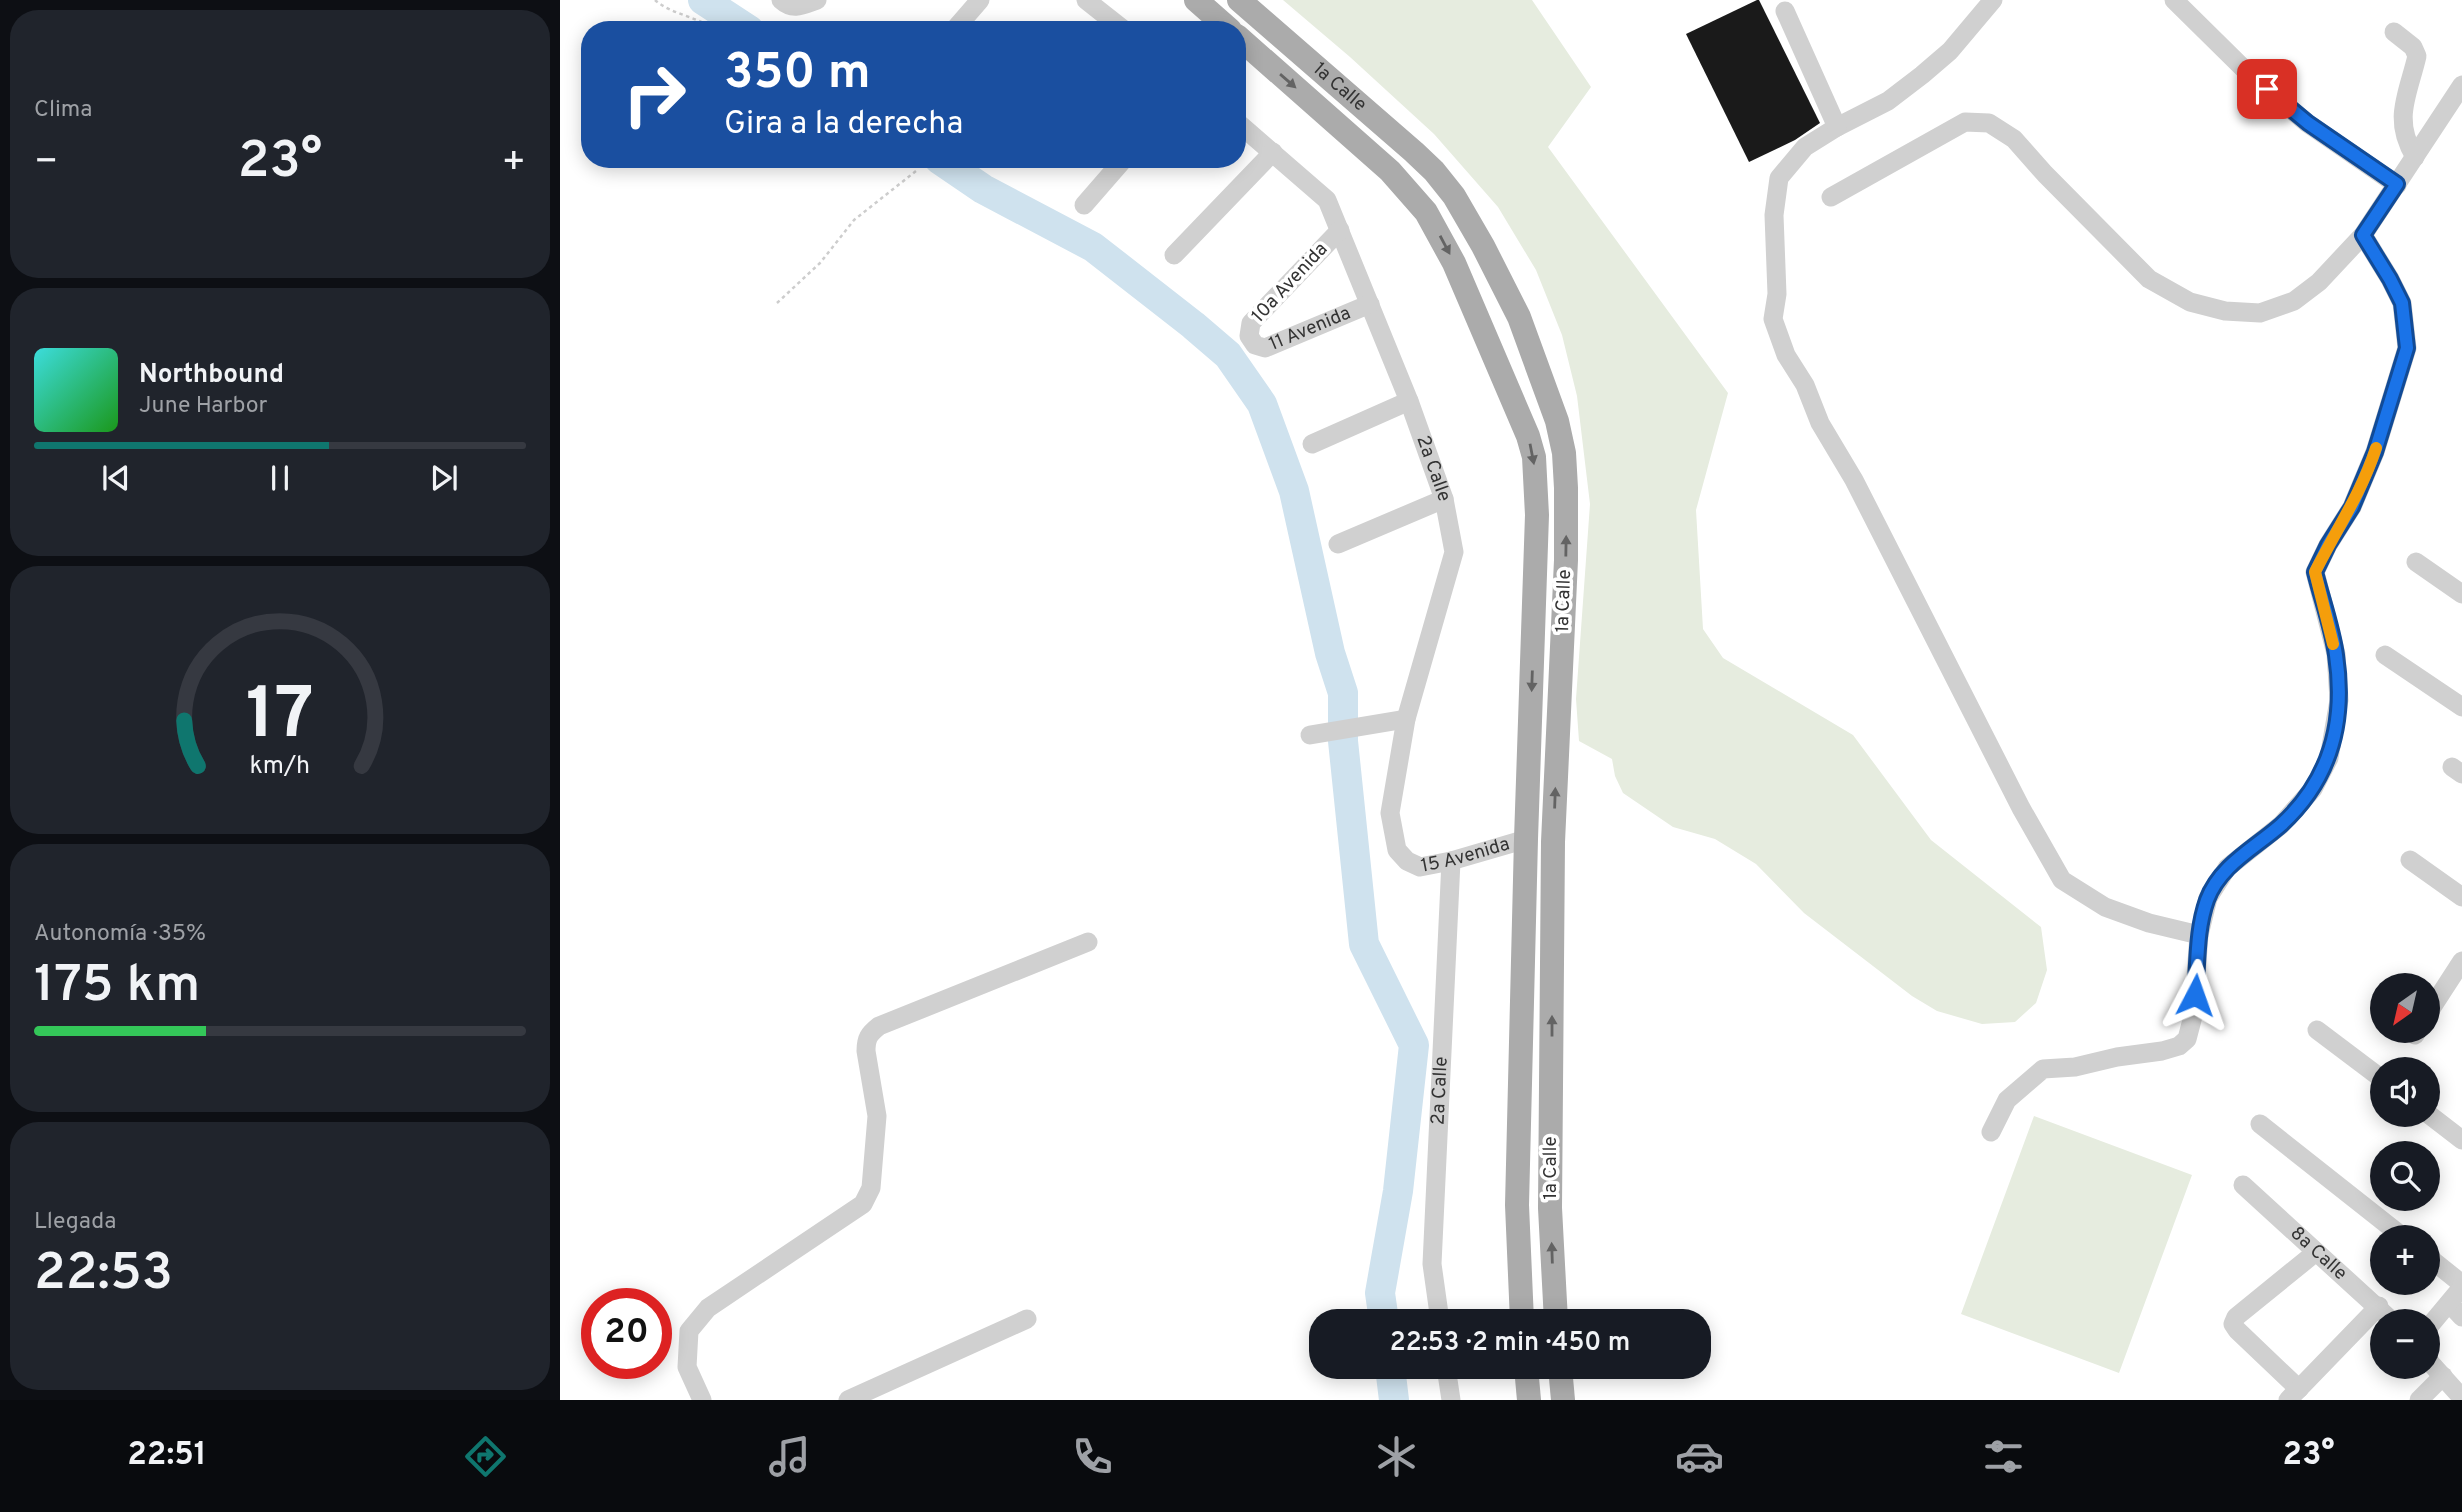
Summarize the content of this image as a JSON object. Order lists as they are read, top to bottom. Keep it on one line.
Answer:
{"streets":{"main road":["1a Calle"],"street":["10a Avenida","11 Avenida","2a Calle","15 Avenida","8a Calle"]},"crossings":[["1a Calle","15 Avenida"],["10a Avenida","11 Avenida"],["10a Avenida","2a Calle"],["11 Avenida","2a Calle"],["2a Calle","15 Avenida"]],"north":"bottom left","page":{"tile":["Clima",["Autonomía · 35%","175 km"],["Llegada","22:53"]],"turn":["350 m","Gira a la derecha"],"heat":["−","23°","+"],"song":["Northbound","June Harbor"],"map_buttons":["+","−"],"limit":"20","trip":"22:53 · 2 min · 450 m","tabs":["22:51","23°"],"gauge":["17","km/h"]}}
